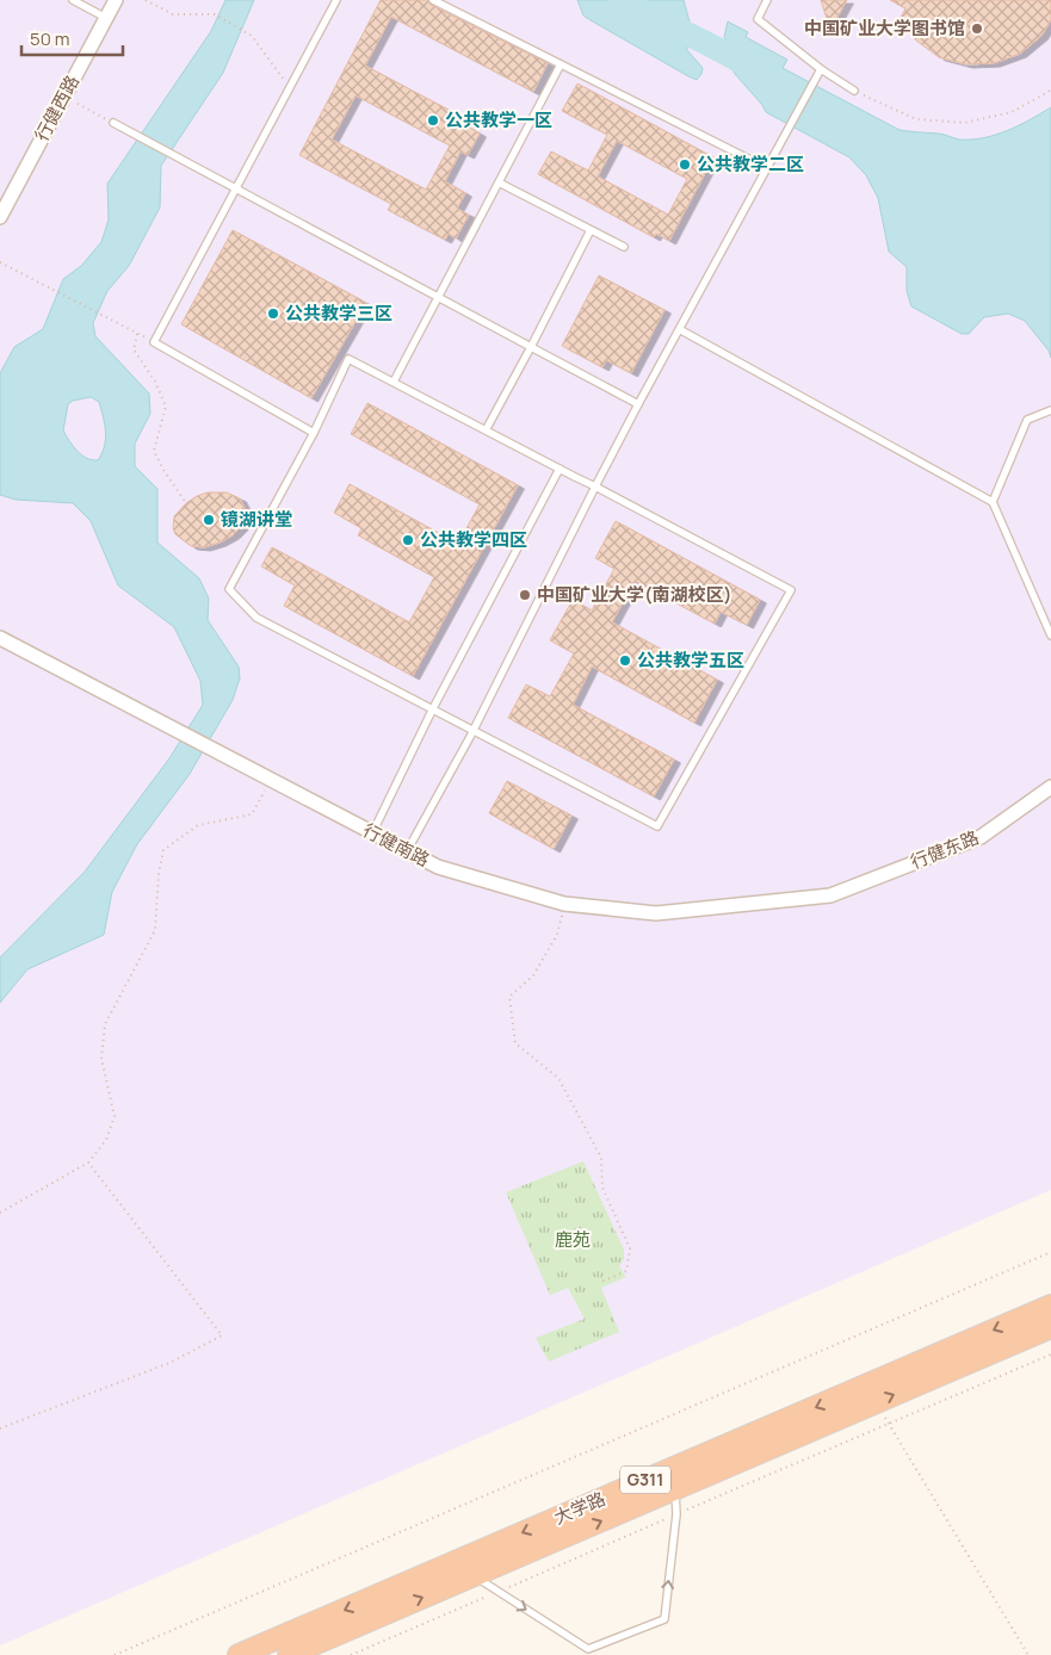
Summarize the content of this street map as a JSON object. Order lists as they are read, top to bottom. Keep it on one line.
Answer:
{"streets":{"highway":["G311","大学路"],"street":["行健西路","行健南路","行健东路"]},"crossings":[["行健南路","行健东路"]],"parks":["鹿苑"],"places":["中国矿业大学图书馆","公共教学一区","公共教学二区","公共教学三区","镜湖讲堂","公共教学四区","中国矿业大学(南湖校区)","公共教学五区"],"scale_bar":"50 m"}
